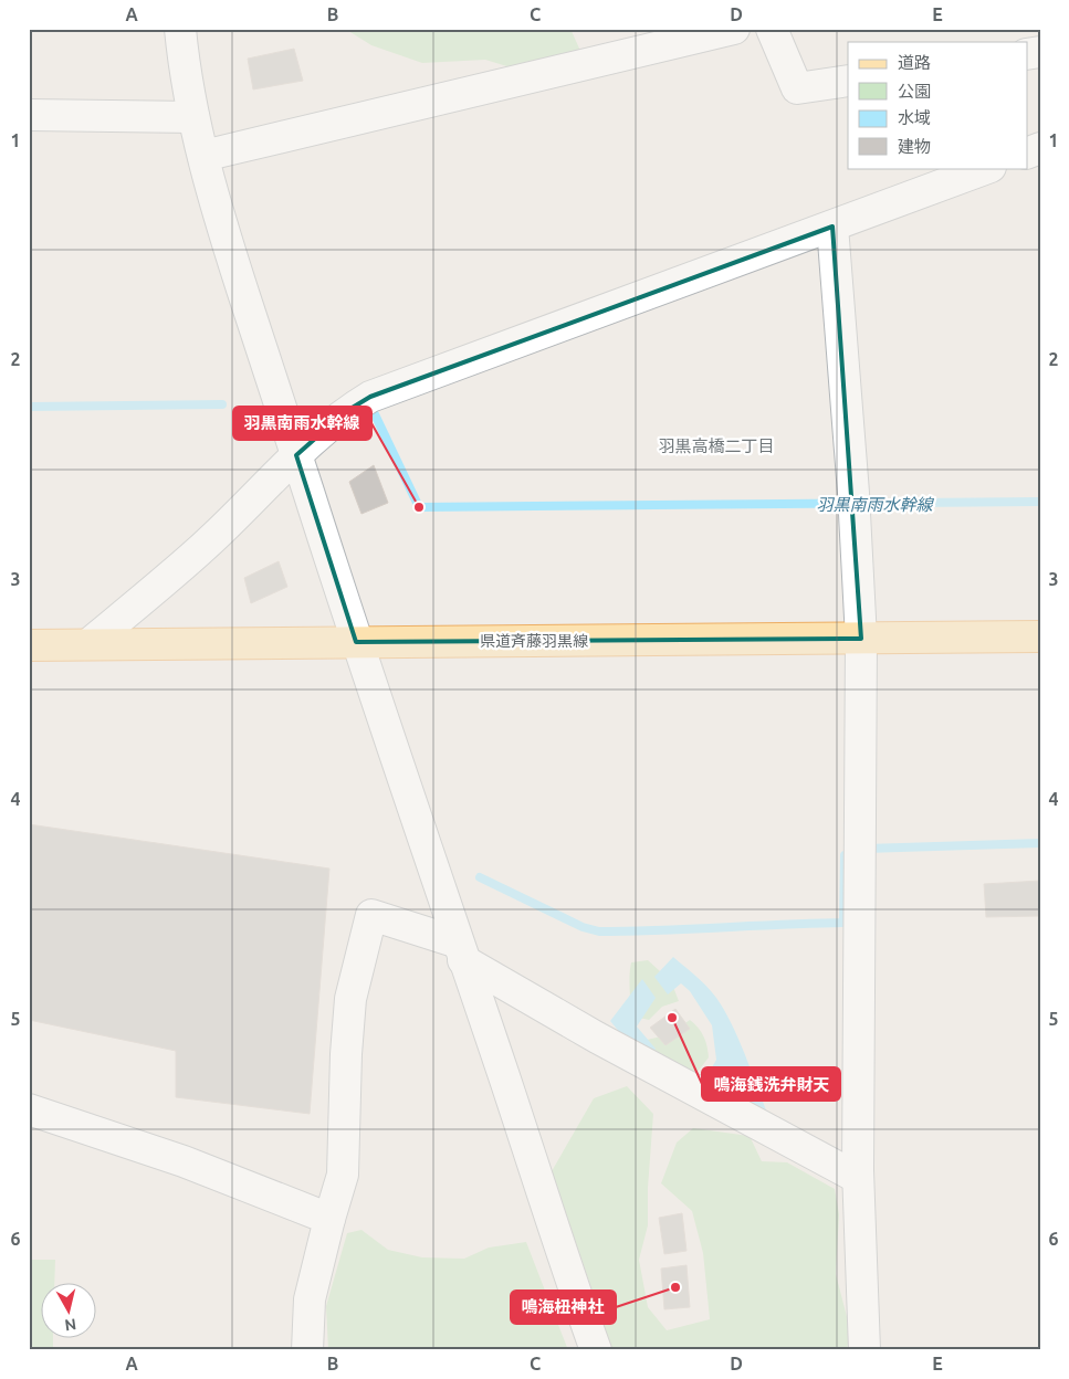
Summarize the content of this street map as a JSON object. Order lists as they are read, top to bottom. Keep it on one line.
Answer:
{"streets":{"main road":["県道斉藤羽黒線"]},"districts":["羽黒高橋二丁目"],"water":["羽黒南雨水幹線"],"places":["羽黒南雨水幹線","鳴海銭洗弁財天","鳴海杻神社"],"legend":["道路","公園","水域","建物"],"north":"bottom","grid":{"columns":["A","B","C","D","E"],"rows":["1","2","3","4","5","6"]}}
